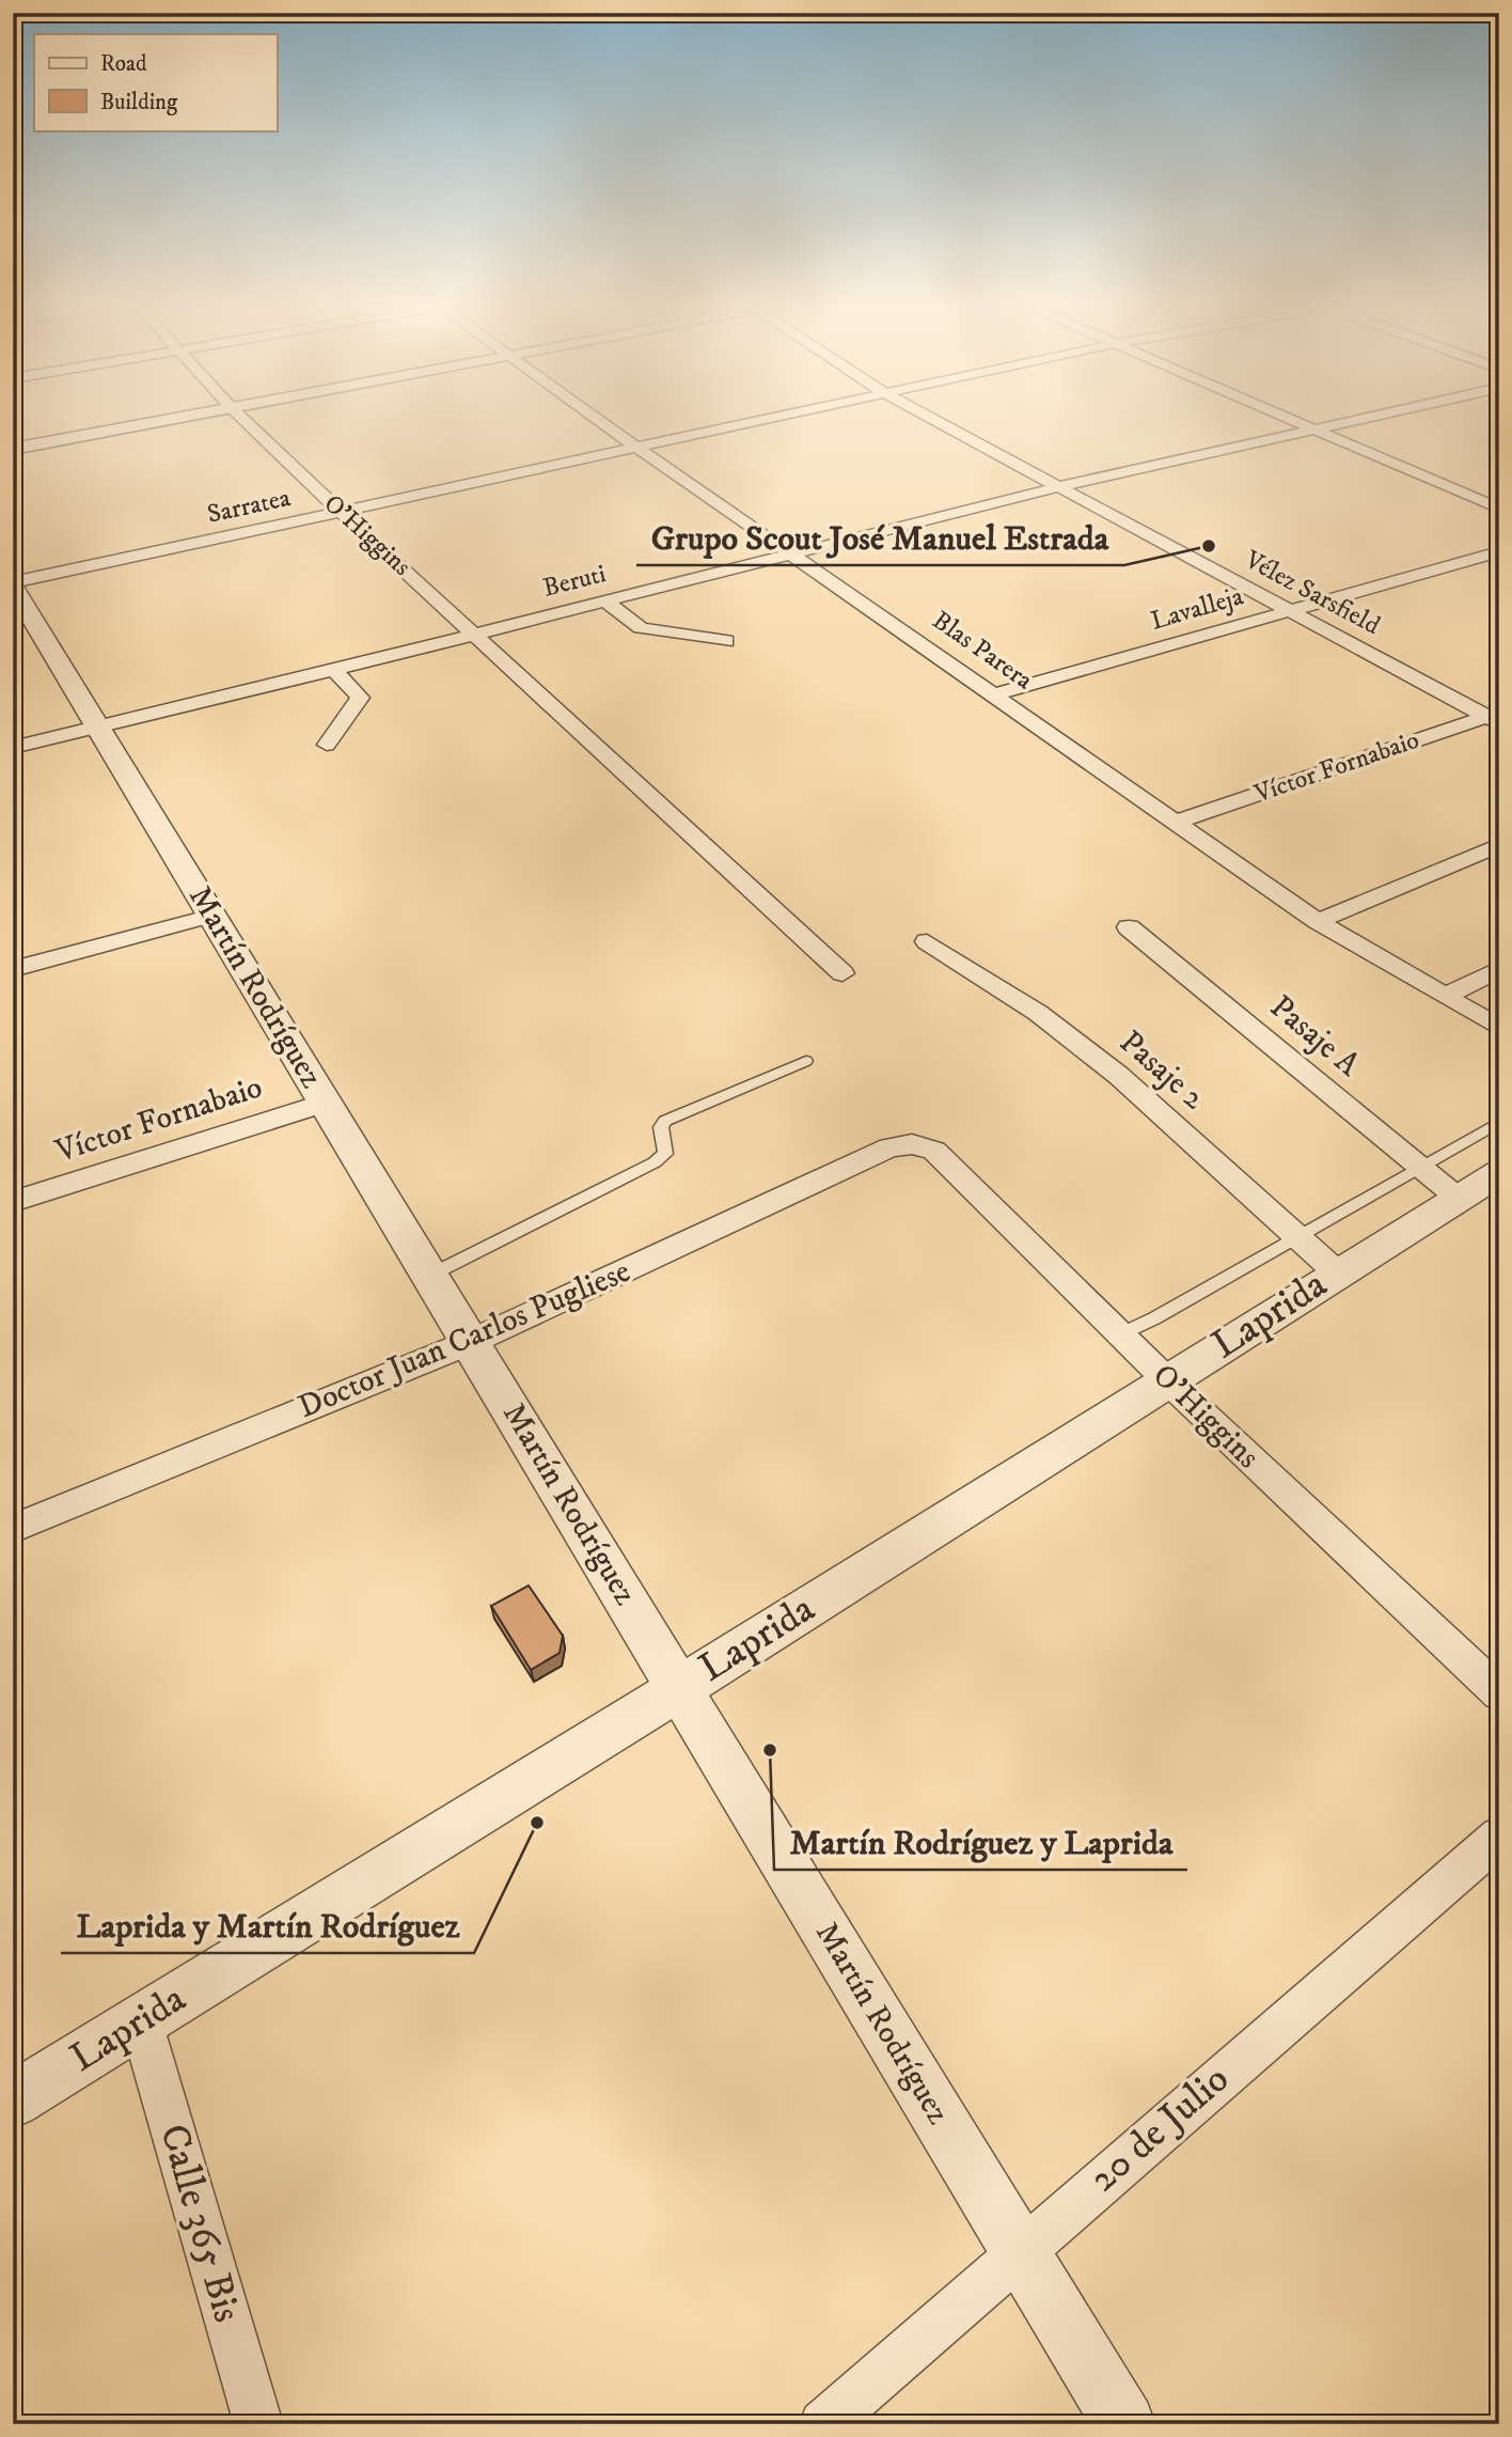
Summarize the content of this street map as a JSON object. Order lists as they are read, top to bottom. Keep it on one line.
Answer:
{"streets":{"street":["Sarratea","O'Higgins","Beruti","Vélez Sarsfield","Lavalleja","Blas Parera","Víctor Fornabaio","Martín Rodríguez","Pasaje A","Pasaje 2","Laprida","Doctor Juan Carlos Pugliese","20 de Julio","Calle 365 Bis"]},"crossings":[["Sarratea","O'Higgins"],["Sarratea","Blas Parera"],["Sarratea","Martín Rodríguez"],["O'Higgins","Beruti"],["O'Higgins","Laprida"],["O'Higgins","Doctor Juan Carlos Pugliese"],["Beruti","Vélez Sarsfield"],["Beruti","Blas Parera"],["Beruti","Martín Rodríguez"],["Vélez Sarsfield","Lavalleja"],["Vélez Sarsfield","Víctor Fornabaio"],["Lavalleja","Blas Parera"],["Blas Parera","Víctor Fornabaio"],["Víctor Fornabaio","Martín Rodríguez"],["Martín Rodríguez","Laprida"],["Martín Rodríguez","Doctor Juan Carlos Pugliese"],["Martín Rodríguez","20 de Julio"],["Pasaje A","Laprida"],["Pasaje 2","Laprida"],["Laprida","Calle 365 Bis"]],"places":["Grupo Scout José Manuel Estrada","Martín Rodríguez y Laprida","Laprida y Martín Rodríguez"],"legend":["Road","Building"]}
